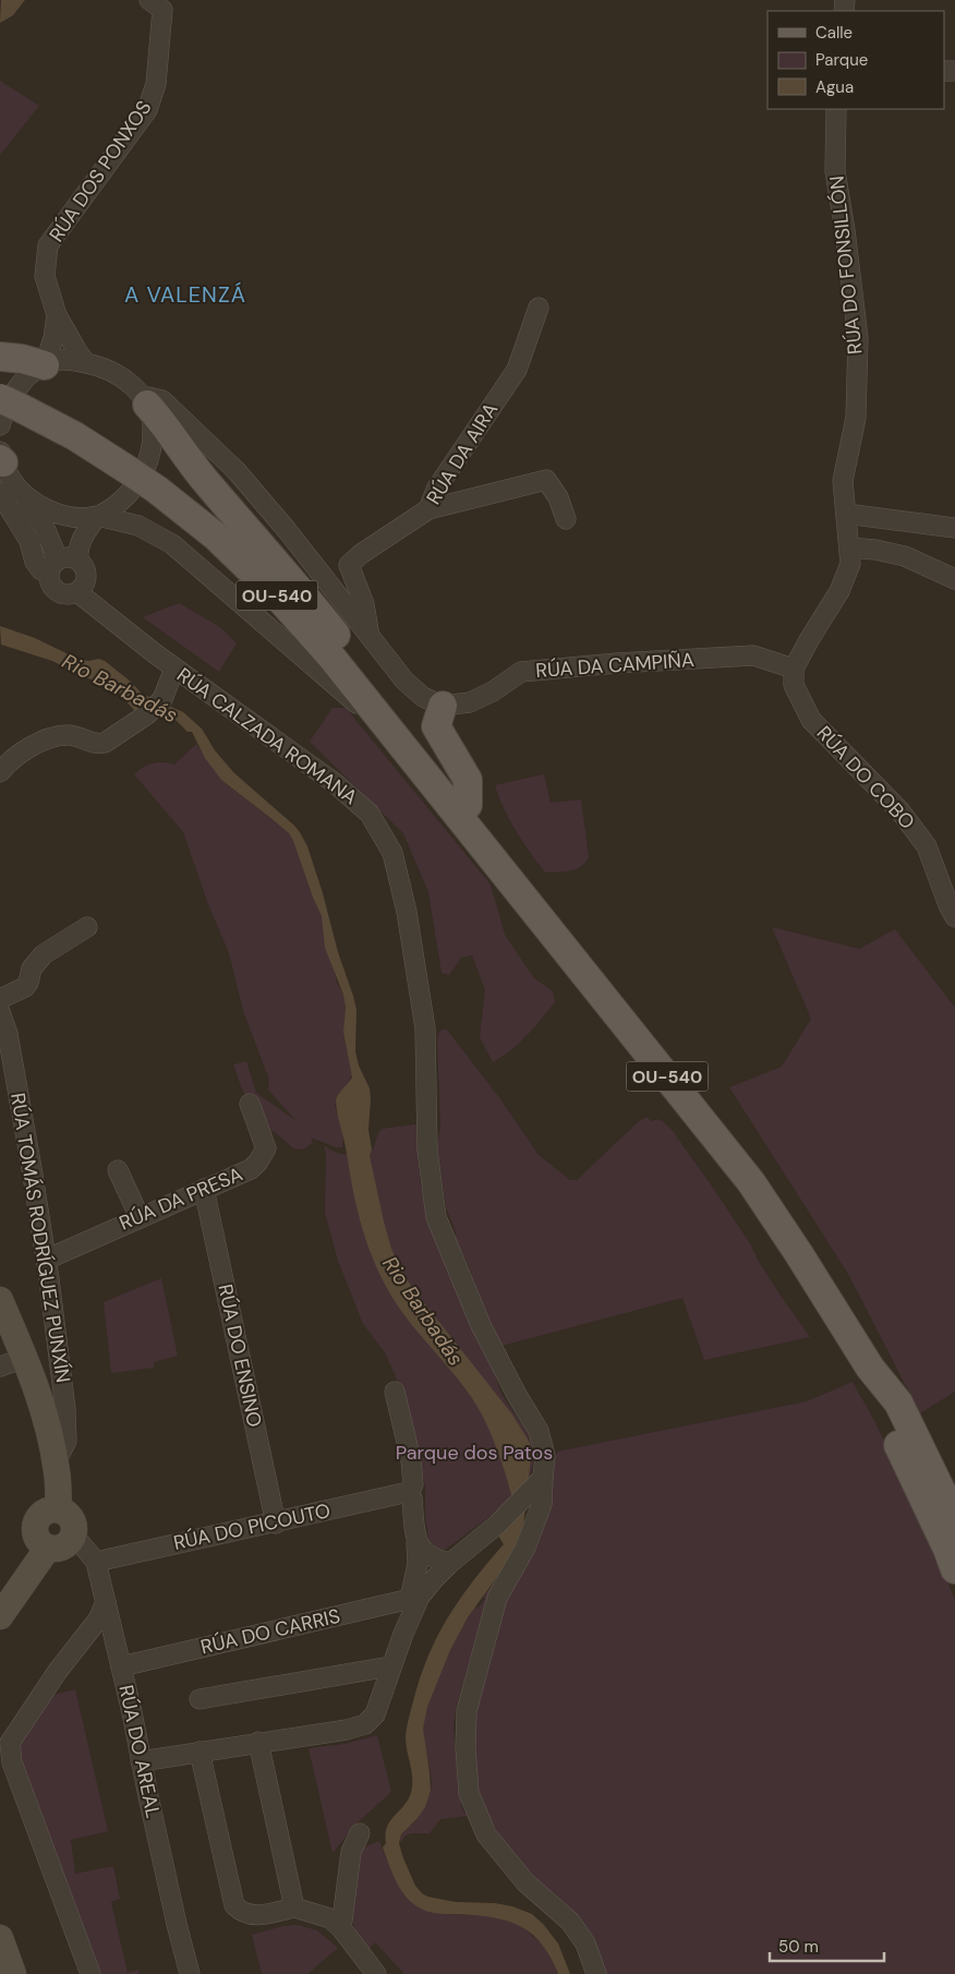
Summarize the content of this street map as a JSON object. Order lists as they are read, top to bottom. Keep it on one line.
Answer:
{"streets":{"main road":["OU-540"],"street":["RÚA DOS PONXOS","RÚA DO FONSILLÓN","RÚA DA AIRA","RÚA DA CAMPIÑA","RÚA CALZADA ROMANA","RÚA DO COBO","RÚA DA PRESA","RÚA TOMÁS RODRÍGUEZ PUNXÍN","RÚA DO ENSINO","RÚA DO PICOUTO","RÚA DO CARRIS","RÚA DO AREAL"]},"crossings":[["RÚA DO FONSILLÓN","RÚA DA CAMPIÑA"],["RÚA DO FONSILLÓN","RÚA DO COBO"],["RÚA DA CAMPIÑA","RÚA DO COBO"],["RÚA DA PRESA","RÚA TOMÁS RODRÍGUEZ PUNXÍN"],["RÚA DA PRESA","RÚA DO ENSINO"],["RÚA DO ENSINO","RÚA DO PICOUTO"],["RÚA DO PICOUTO","RÚA DO AREAL"],["RÚA DO CARRIS","RÚA DO AREAL"]],"districts":["A VALENZÁ"],"water":["Rio Barbadás"],"parks":["Parque dos Patos"],"legend":["Calle","Parque","Agua"],"scale_bar":"50 m"}
